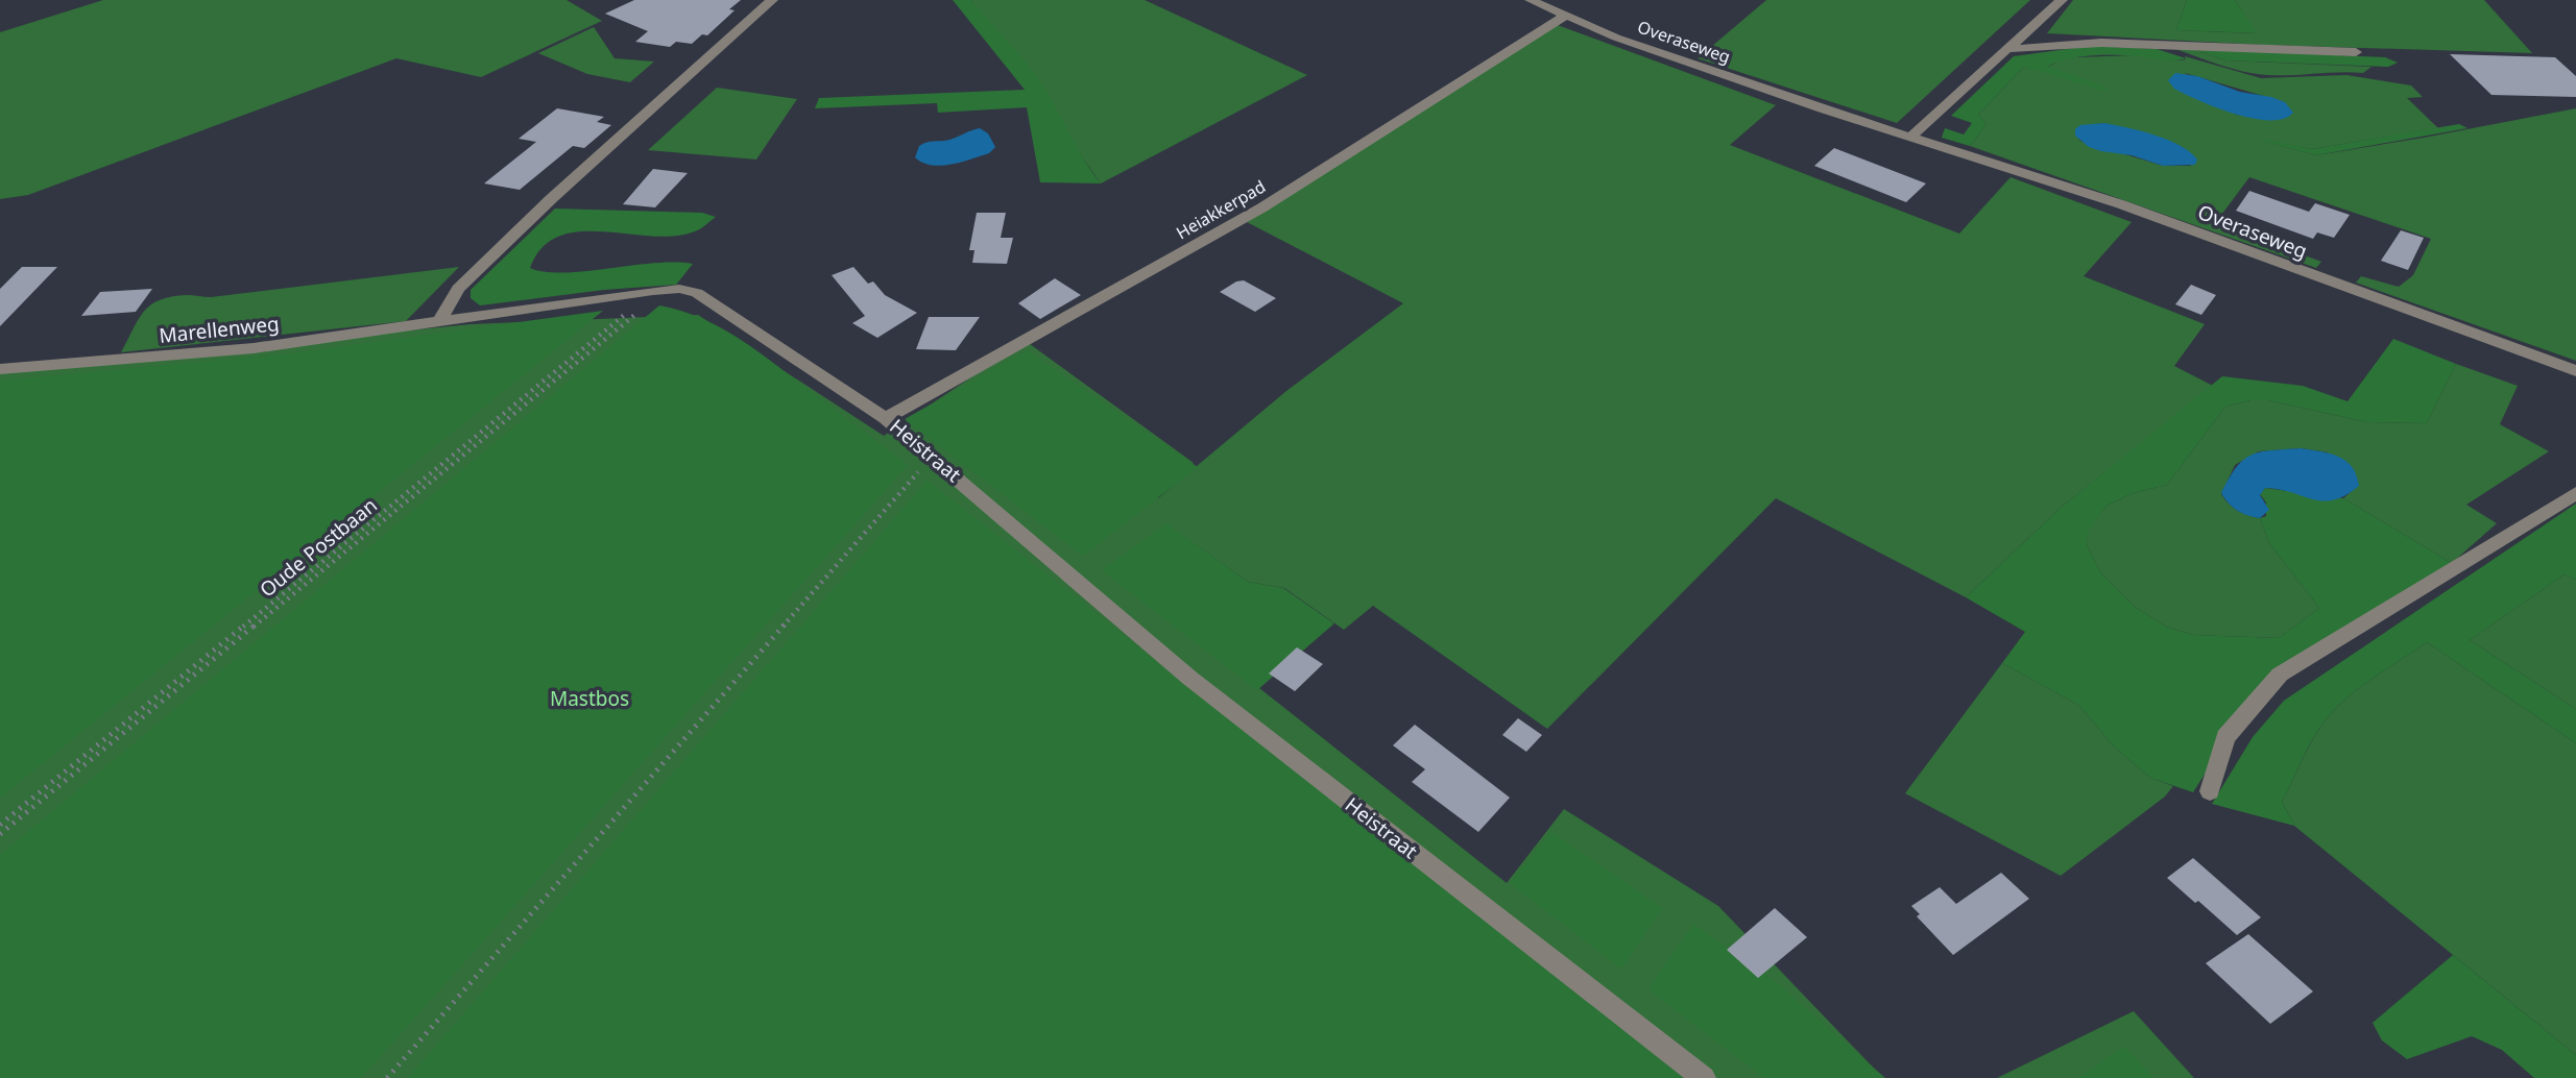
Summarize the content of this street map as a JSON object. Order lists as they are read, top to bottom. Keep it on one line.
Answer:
{"streets":{"street":["Overaseweg","Heiakkerpad","Marellenweg","Heistraat"],"path":["Oude Postbaan"]},"crossings":[["Overaseweg","Heiakkerpad"],["Heiakkerpad","Heistraat"],["Marellenweg","Heistraat"],["Heistraat","Oude Postbaan"]],"parks":["Mastbos"]}
